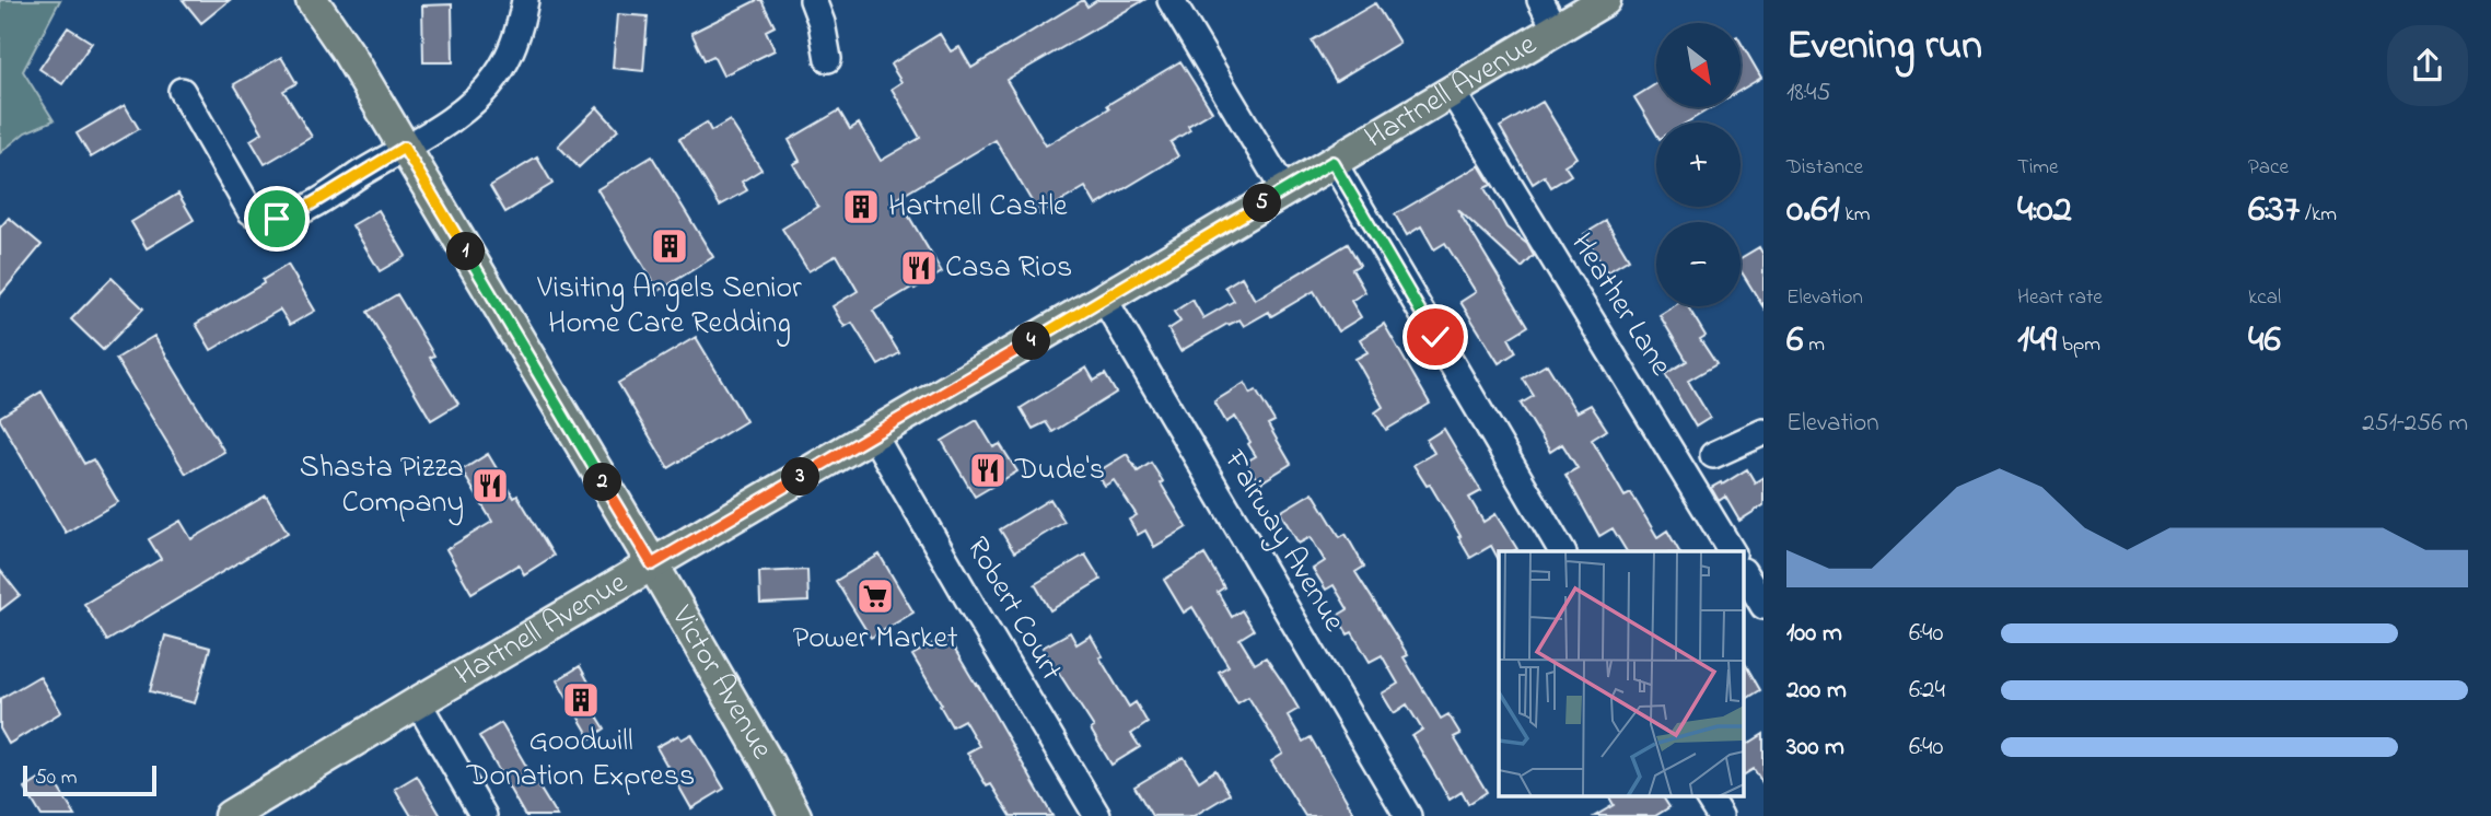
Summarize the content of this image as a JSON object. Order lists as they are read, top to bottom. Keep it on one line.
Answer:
{"streets":{"main road":["Hartnell Avenue","Victor Avenue"],"street":["Heather Lane","Fairway Avenue","Robert Court"]},"crossings":[["Hartnell Avenue","Heather Lane"],["Hartnell Avenue","Fairway Avenue"],["Hartnell Avenue","Robert Court"],["Hartnell Avenue","Victor Avenue"]],"places":{"building":["Hartnell Castle","Visiting Angels Senior Home Care Redding","Goodwill Donation Express"],"restaurant":["Casa Rios","Dude's","Shasta Pizza Company"],"supermarket":["Power Market"]},"scale_bar":"50 m","north":"bottom right","page":{"heading":["Evening run","18:45"],"map_buttons":["+","−"],"stats":[["Distance","0.61 km"],["Time","4:02"],["Pace","6:37 /km"],["Elevation","6 m"],["Heart rate","149 bpm"],["kcal","46"]],"pins":["5","1","4","3","2"],"chart":["Elevation","251–256 m"],"list":[{"name":"100 m","note":"6:40"},{"name":"200 m","note":"6:24"},{"name":"300 m","note":"6:40"}],"scale":"50 m"}}
